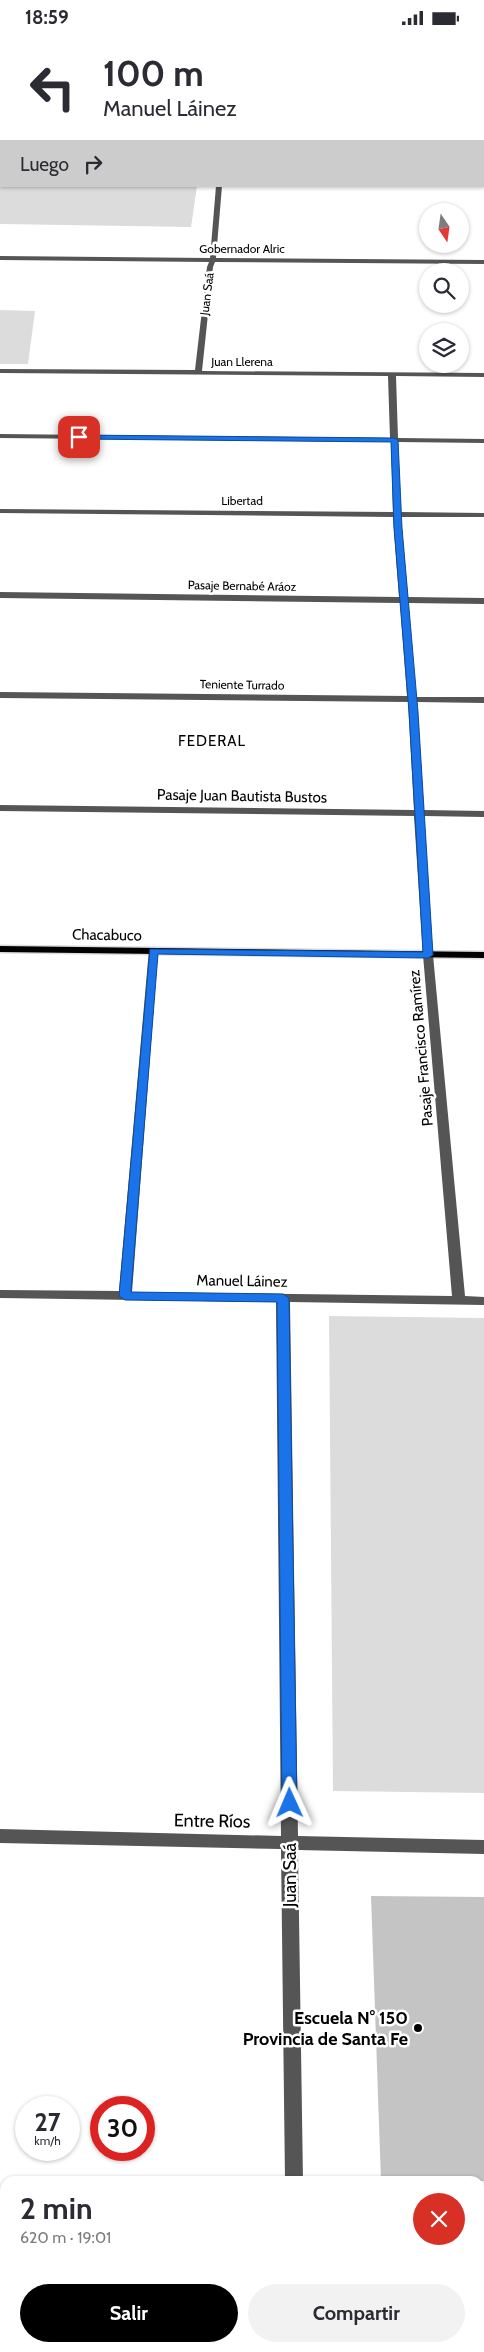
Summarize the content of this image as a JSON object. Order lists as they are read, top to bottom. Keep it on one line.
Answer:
{"streets":{"main road":["Chacabuco"],"street":["Gobernador Alric","Juan Saá","Juan Llerena","Libertad","Pasaje Bernabé Aráoz","Teniente Turrado","Pasaje Juan Bautista Bustos","Pasaje Francisco Ramírez","Manuel Láinez","Entre Ríos"]},"crossings":[["Gobernador Alric","Juan Saá"],["Juan Saá","Juan Llerena"],["Juan Saá","Manuel Láinez"],["Juan Saá","Entre Ríos"],["Juan Llerena","Pasaje Francisco Ramírez"],["Libertad","Pasaje Francisco Ramírez"],["Pasaje Bernabé Aráoz","Pasaje Francisco Ramírez"],["Teniente Turrado","Pasaje Francisco Ramírez"],["Pasaje Juan Bautista Bustos","Pasaje Francisco Ramírez"],["Chacabuco","Pasaje Francisco Ramírez"],["Pasaje Francisco Ramírez","Manuel Láinez"]],"districts":["FEDERAL"],"places":["Escuela N° 150 Provincia de Santa Fe"],"north":"bottom","page":{"status":"18:59","turn":["100 m","Manuel Láinez"],"then":"Luego","speed":"27 km/h","limit":"30","heading":["2 min","620 m · 19:01"],"buttons":["Salir","Compartir"]}}
